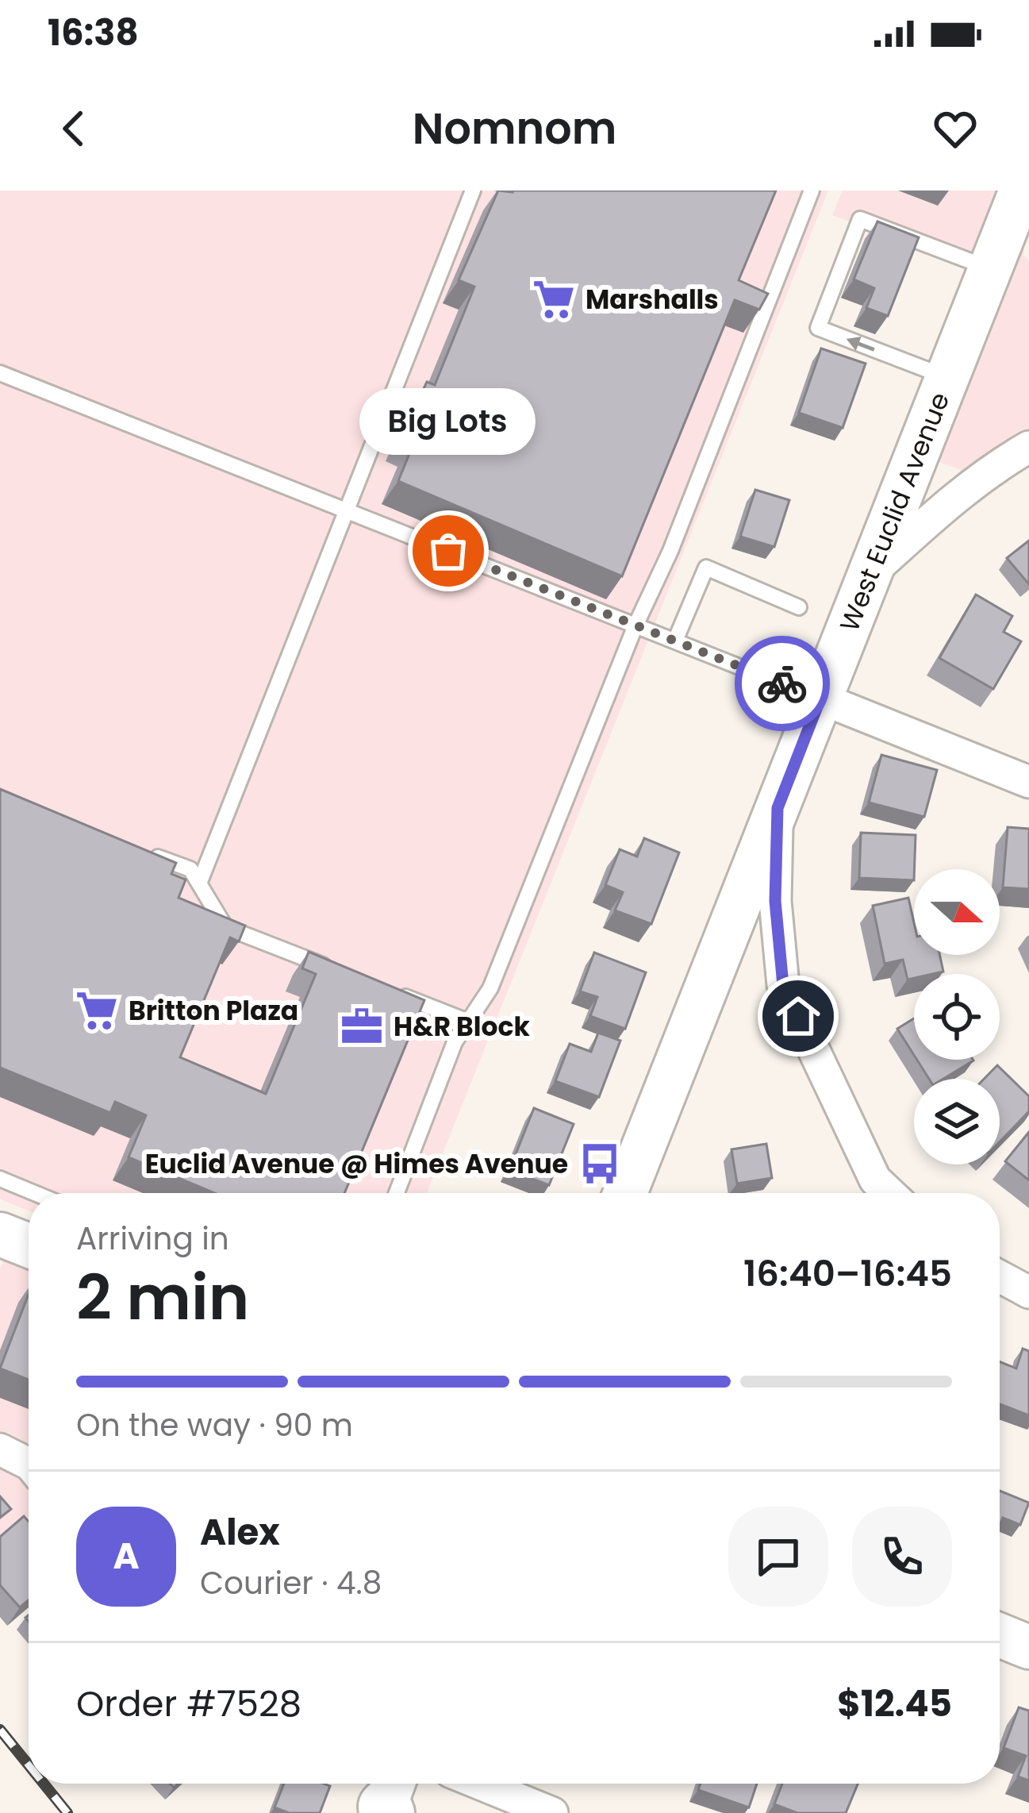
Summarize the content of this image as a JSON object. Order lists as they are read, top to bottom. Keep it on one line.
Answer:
{"streets":{"street":["West Euclid Avenue"]},"places":{"supermarket":["Marshalls","Britton Plaza"],"other":["Big Lots"],"office":["H&R Block"],"bus stop":["Euclid Avenue @ Himes Avenue"]},"north":"right","page":{"status":"16:38","header":"Nomnom","bubble":"Big Lots","heading":["2 min","Arriving in","16:40–16:45"],"panel":["Alex","Courier · 4.8","Order #7528","$12.45"],"bar":"On the way · 90 m","round":"A"}}
